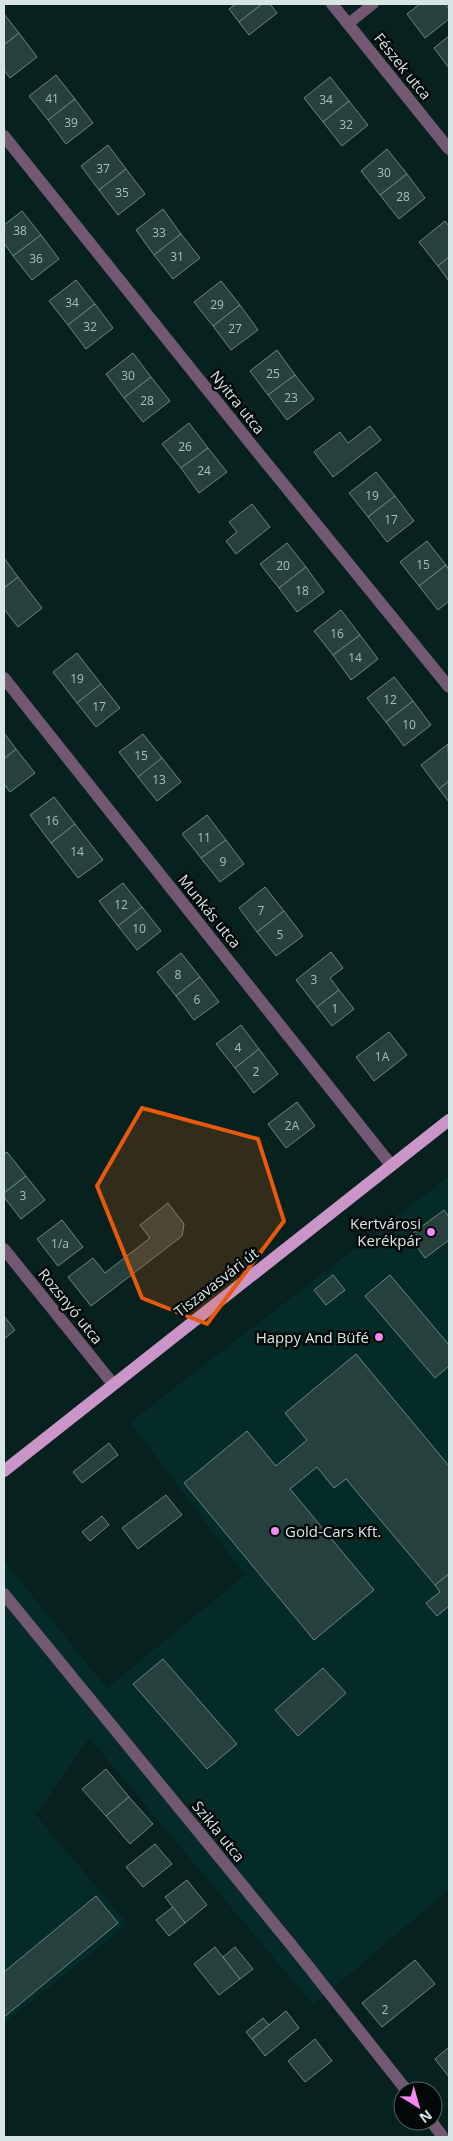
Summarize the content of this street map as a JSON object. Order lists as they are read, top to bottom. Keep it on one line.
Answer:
{"streets":{"main road":["Tiszavasvári út"],"street":["Fészek utca","Nyitra utca","Munkás utca","Rozsnyó utca","Szikla utca"]},"crossings":[["Munkás utca","Tiszavasvári út"],["Tiszavasvári út","Rozsnyó utca"]],"places":["Kertvárosi Kerékpár","Happy And Büfé","Gold-Cars Kft."],"house_numbers":["41","34","39","32","37","30","35","28","38","33","31","36","34","29","32","27","25","30","23","28","26","24","19","17","15","20","18","16","14","19","12","17","10","15","13","16","11","14","9","12","7","10","5","8","3","6","1","4","1A","2","2A","3","1/a","2"],"north":"bottom right"}
